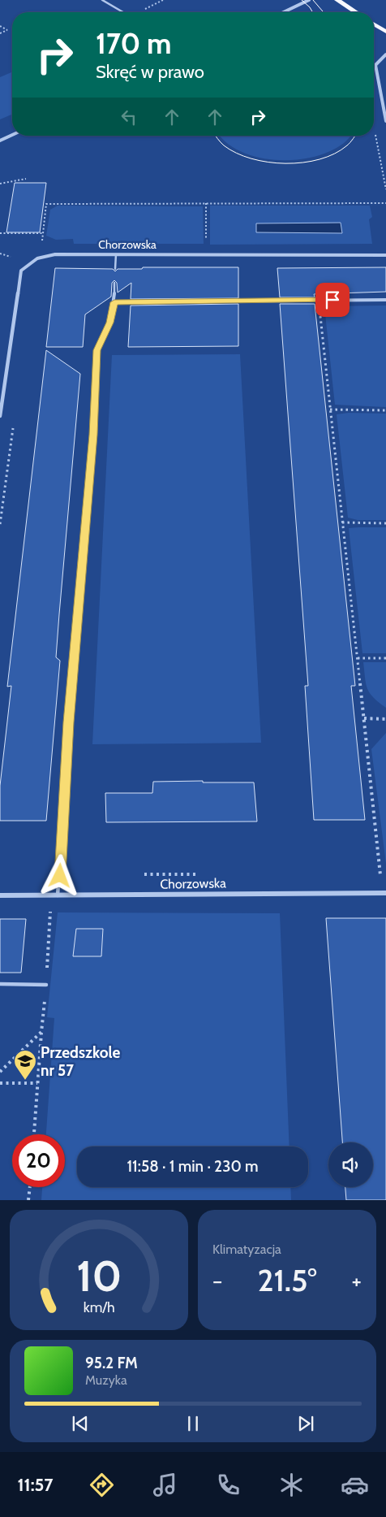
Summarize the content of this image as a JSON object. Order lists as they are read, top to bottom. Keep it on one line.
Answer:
{"streets":{"street":["Chorzowska"]},"places":{"school or university":["Przedszkole nr 57"]},"page":{"turn":["170 m","Skręć w prawo"],"limit":"20","trip":"11:58 · 1 min · 230 m","tile":"Klimatyzacja","heat":["−","21.5°","+"],"song":["95.2 FM","Muzyka"],"tabs":"11:57","gauge":["10","km/h"]}}
